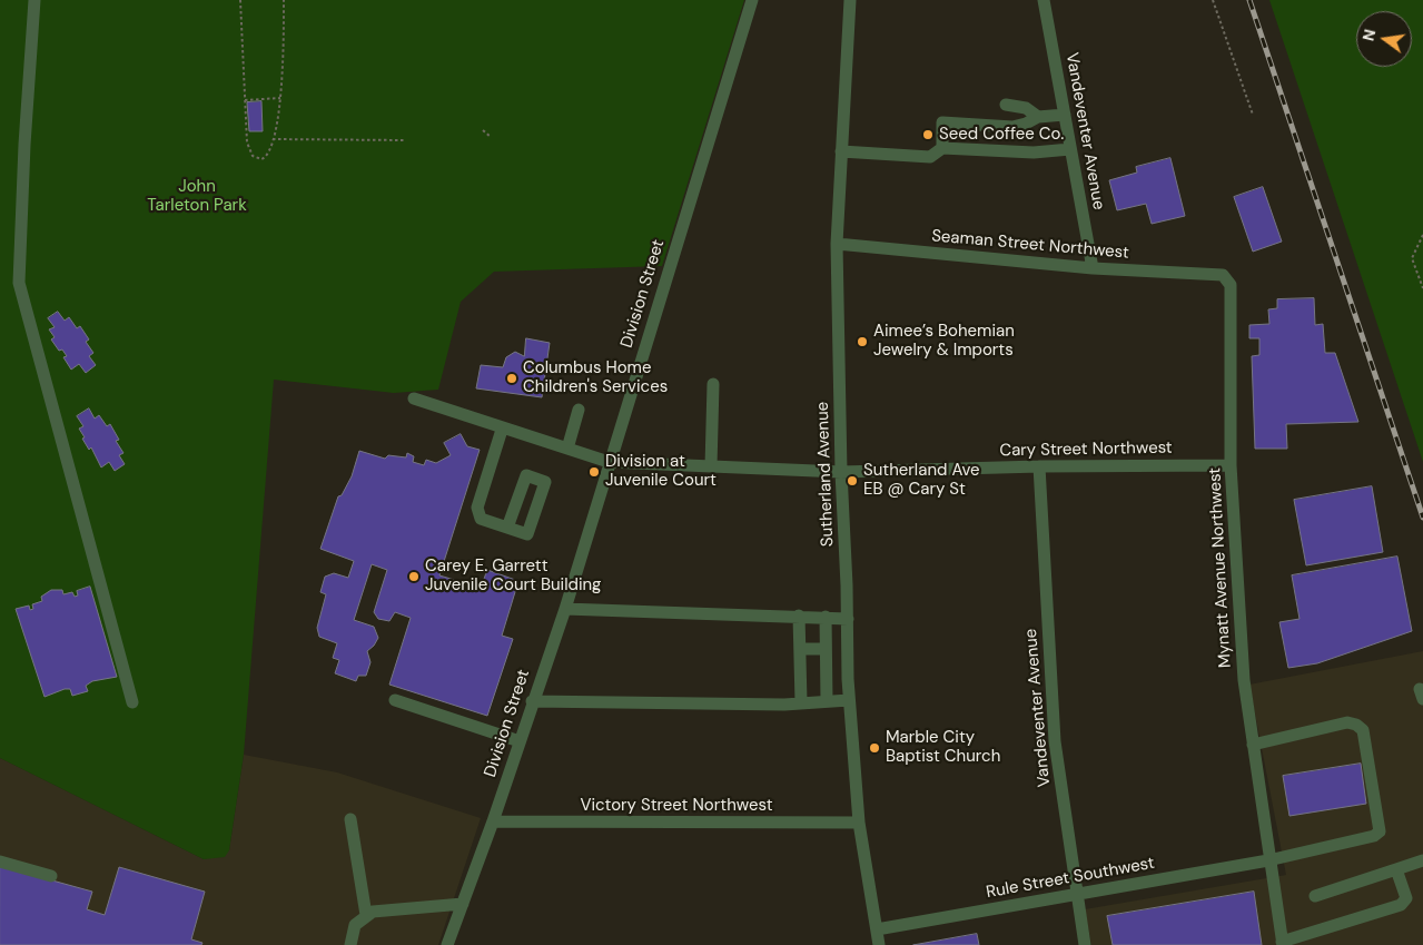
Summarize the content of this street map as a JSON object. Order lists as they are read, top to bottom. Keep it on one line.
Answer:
{"streets":{"street":["Vandeventer Avenue","Seaman Street Northwest","Division Street","Cary Street Northwest","Sutherland Avenue","Mynatt Avenue Northwest","Victory Street Northwest","Rule Street Southwest"]},"crossings":[["Vandeventer Avenue","Seaman Street Northwest"],["Vandeventer Avenue","Cary Street Northwest"],["Vandeventer Avenue","Rule Street Southwest"],["Seaman Street Northwest","Sutherland Avenue"],["Seaman Street Northwest","Mynatt Avenue Northwest"],["Division Street","Cary Street Northwest"],["Division Street","Victory Street Northwest"],["Cary Street Northwest","Sutherland Avenue"],["Cary Street Northwest","Mynatt Avenue Northwest"],["Sutherland Avenue","Victory Street Northwest"],["Sutherland Avenue","Rule Street Southwest"],["Mynatt Avenue Northwest","Rule Street Southwest"]],"parks":["John Tarleton Park"],"places":["Seed Coffee Co.","Aimee’s Bohemian Jewelry & Imports","Columbus Home Children's Services","Division at Juvenile Court","Sutherland Ave EB @ Cary St","Carey E. Garrett Juvenile Court Building","Marble City Baptist Church"],"north":"left"}
